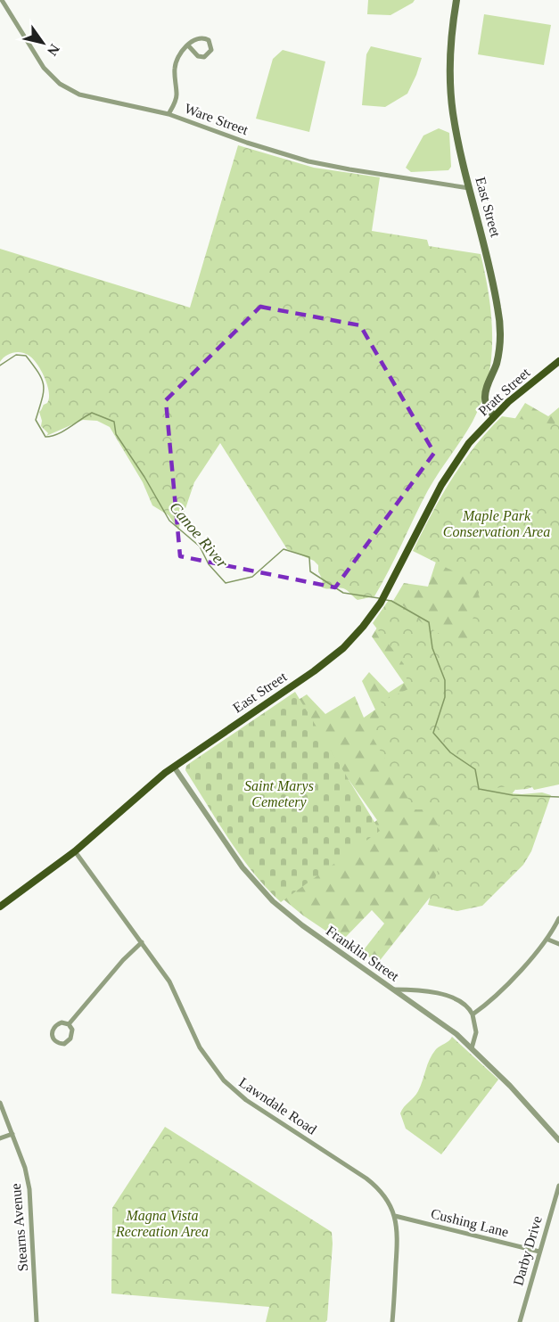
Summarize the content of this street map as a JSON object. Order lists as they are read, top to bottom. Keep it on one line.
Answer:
{"streets":{"main road":["East Street","Pratt Street"],"street":["Ware Street","Franklin Street","Lawndale Road","Cushing Lane","Stearns Avenue","Darby Drive"]},"crossings":[["Ware Street","East Street"],["East Street","Pratt Street"],["East Street","Franklin Street"],["East Street","Lawndale Road"],["Lawndale Road","Cushing Lane"],["Cushing Lane","Darby Drive"]],"water":["Canoe River"],"parks":["Maple Park Conservation Area","Saint Marys Cemetery","Magna Vista Recreation Area"],"north":"bottom right"}
